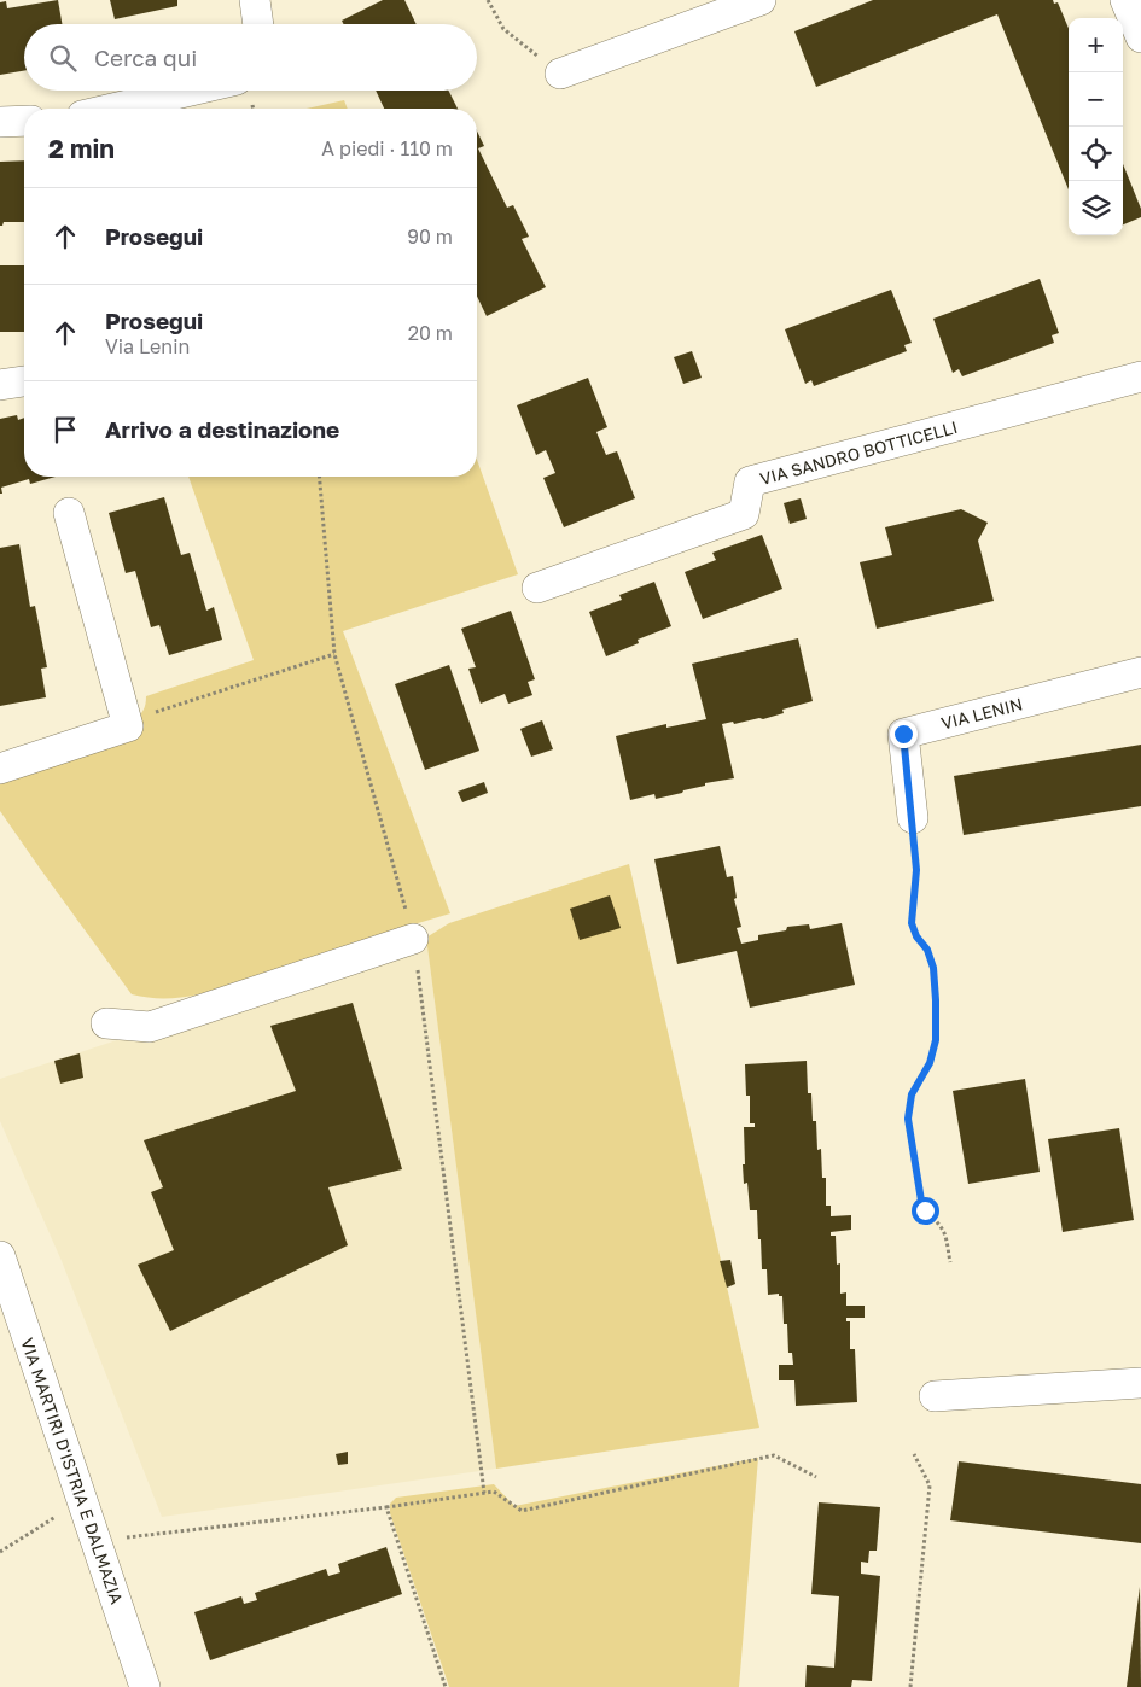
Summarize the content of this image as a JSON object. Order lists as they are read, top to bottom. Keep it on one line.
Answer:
{"streets":{"street":["VIA SANDRO BOTTICELLI","VIA LENIN","VIA MARTIRI D'ISTRIA E DALMAZIA"]},"page":{"map_buttons":["+","−"],"search":"Cerca qui","heading":["2 min","A piedi · 110 m"],"list":[["Prosegui","90 m"],["Prosegui","Via Lenin","20 m"],"Arrivo a destinazione"]}}
